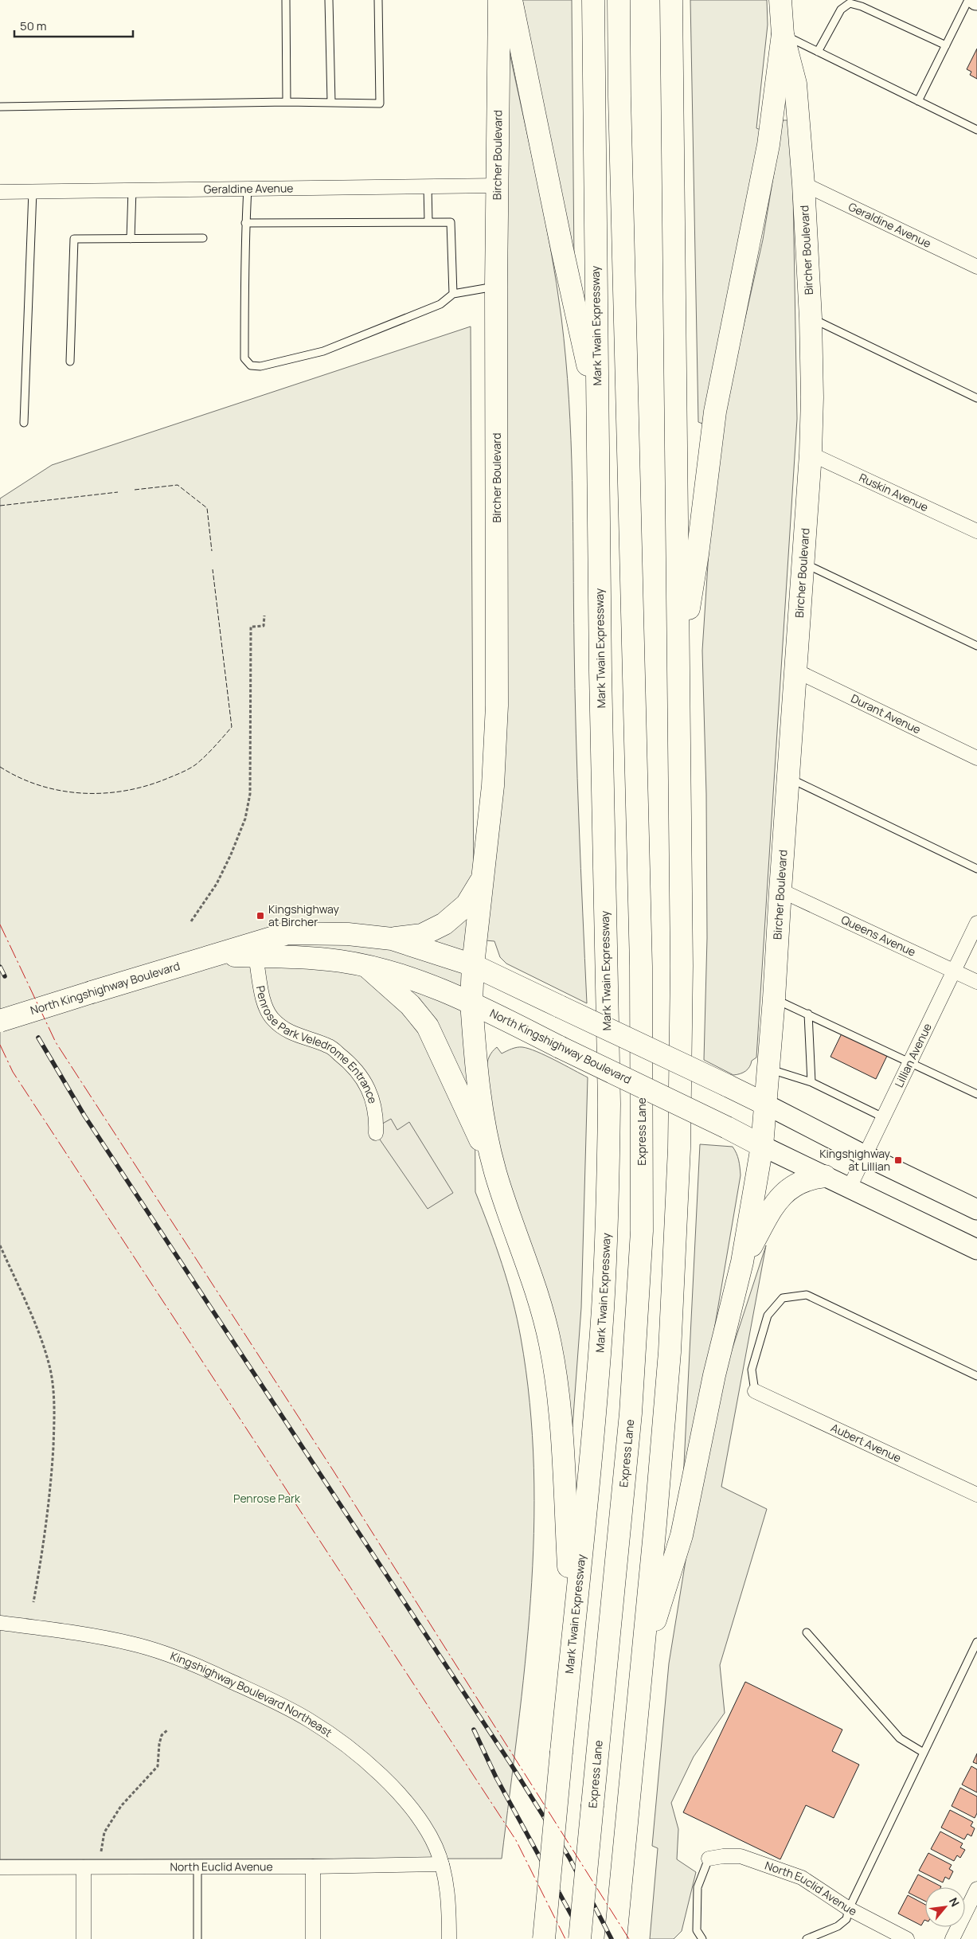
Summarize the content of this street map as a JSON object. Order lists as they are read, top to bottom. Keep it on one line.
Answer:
{"streets":{"main road":["Bircher Boulevard","Mark Twain Expressway","North Kingshighway Boulevard","Express Lane"],"street":["Geraldine Avenue","Ruskin Avenue","Durant Avenue","Queens Avenue","Penrose Park Veledrome Entrance","Lillian Avenue","Aubert Avenue","Kingshighway Boulevard Northeast","North Euclid Avenue"]},"crossings":[["Bircher Boulevard","Geraldine Avenue"],["Bircher Boulevard","Ruskin Avenue"],["Bircher Boulevard","Durant Avenue"],["Bircher Boulevard","Queens Avenue"],["Bircher Boulevard","North Kingshighway Boulevard"],["Queens Avenue","Lillian Avenue"],["North Kingshighway Boulevard","Penrose Park Veledrome Entrance"],["North Kingshighway Boulevard","Lillian Avenue"],["Kingshighway Boulevard Northeast","North Euclid Avenue"]],"parks":["Penrose Park"],"places":{"transit":["Kingshighway at Bircher","Kingshighway at Lillian"]},"scale_bar":"50 m","north":"top right"}
